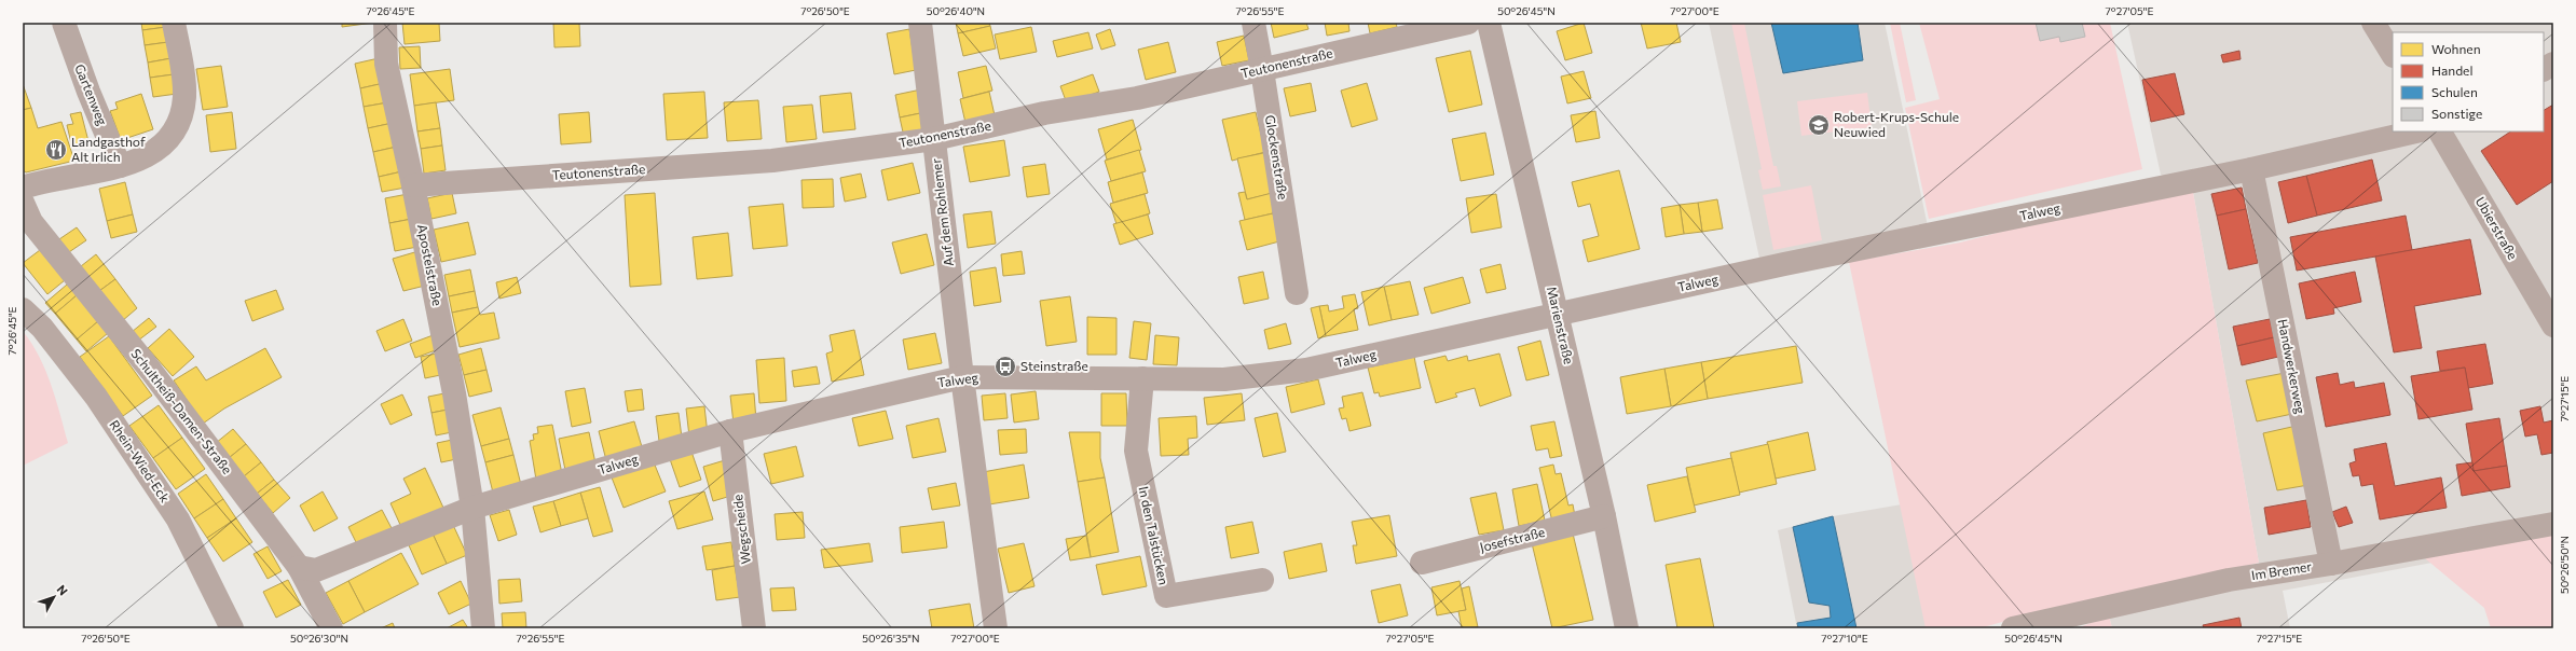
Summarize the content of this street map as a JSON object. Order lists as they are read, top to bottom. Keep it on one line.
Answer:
{"streets":{"street":["Teutonenstraße","Gartenweg","Glockenstraße","Auf dem Rohlemer","Talweg","Ubierstraße","Apostelstraße","Marienstraße","Handwerkerweg","Schultheiß-Damen-Straße","Rhein-Wied-Eck","Wegscheide","In den Talstücken","Josefstraße","Im Bremer"]},"crossings":[["Teutonenstraße","Glockenstraße"],["Teutonenstraße","Auf dem Rohlemer"],["Teutonenstraße","Apostelstraße"],["Auf dem Rohlemer","Talweg"],["Talweg","Apostelstraße"],["Talweg","Marienstraße"],["Talweg","Handwerkerweg"],["Talweg","Schultheiß-Damen-Straße"],["Talweg","Wegscheide"],["Talweg","In den Talstücken"],["Marienstraße","Josefstraße"],["Handwerkerweg","Im Bremer"]],"places":{"school or university":["Robert-Krups-Schule Neuwied"],"restaurant":["Landgasthof Alt Irlich"],"bus stop":["Steinstraße"]},"legend":["Wohnen","Handel","Schulen","Sonstige"],"north":"top right","coordinates":["7°26'45\"E","7°26'50\"E","50°26'40\"N","7°26'55\"E","50°26'45\"N","7°27'00\"E","7°27'05\"E","7°27'15\"E","50°26'50\"N","50°26'30\"N","50°26'35\"N","7°27'10\"E"]}
